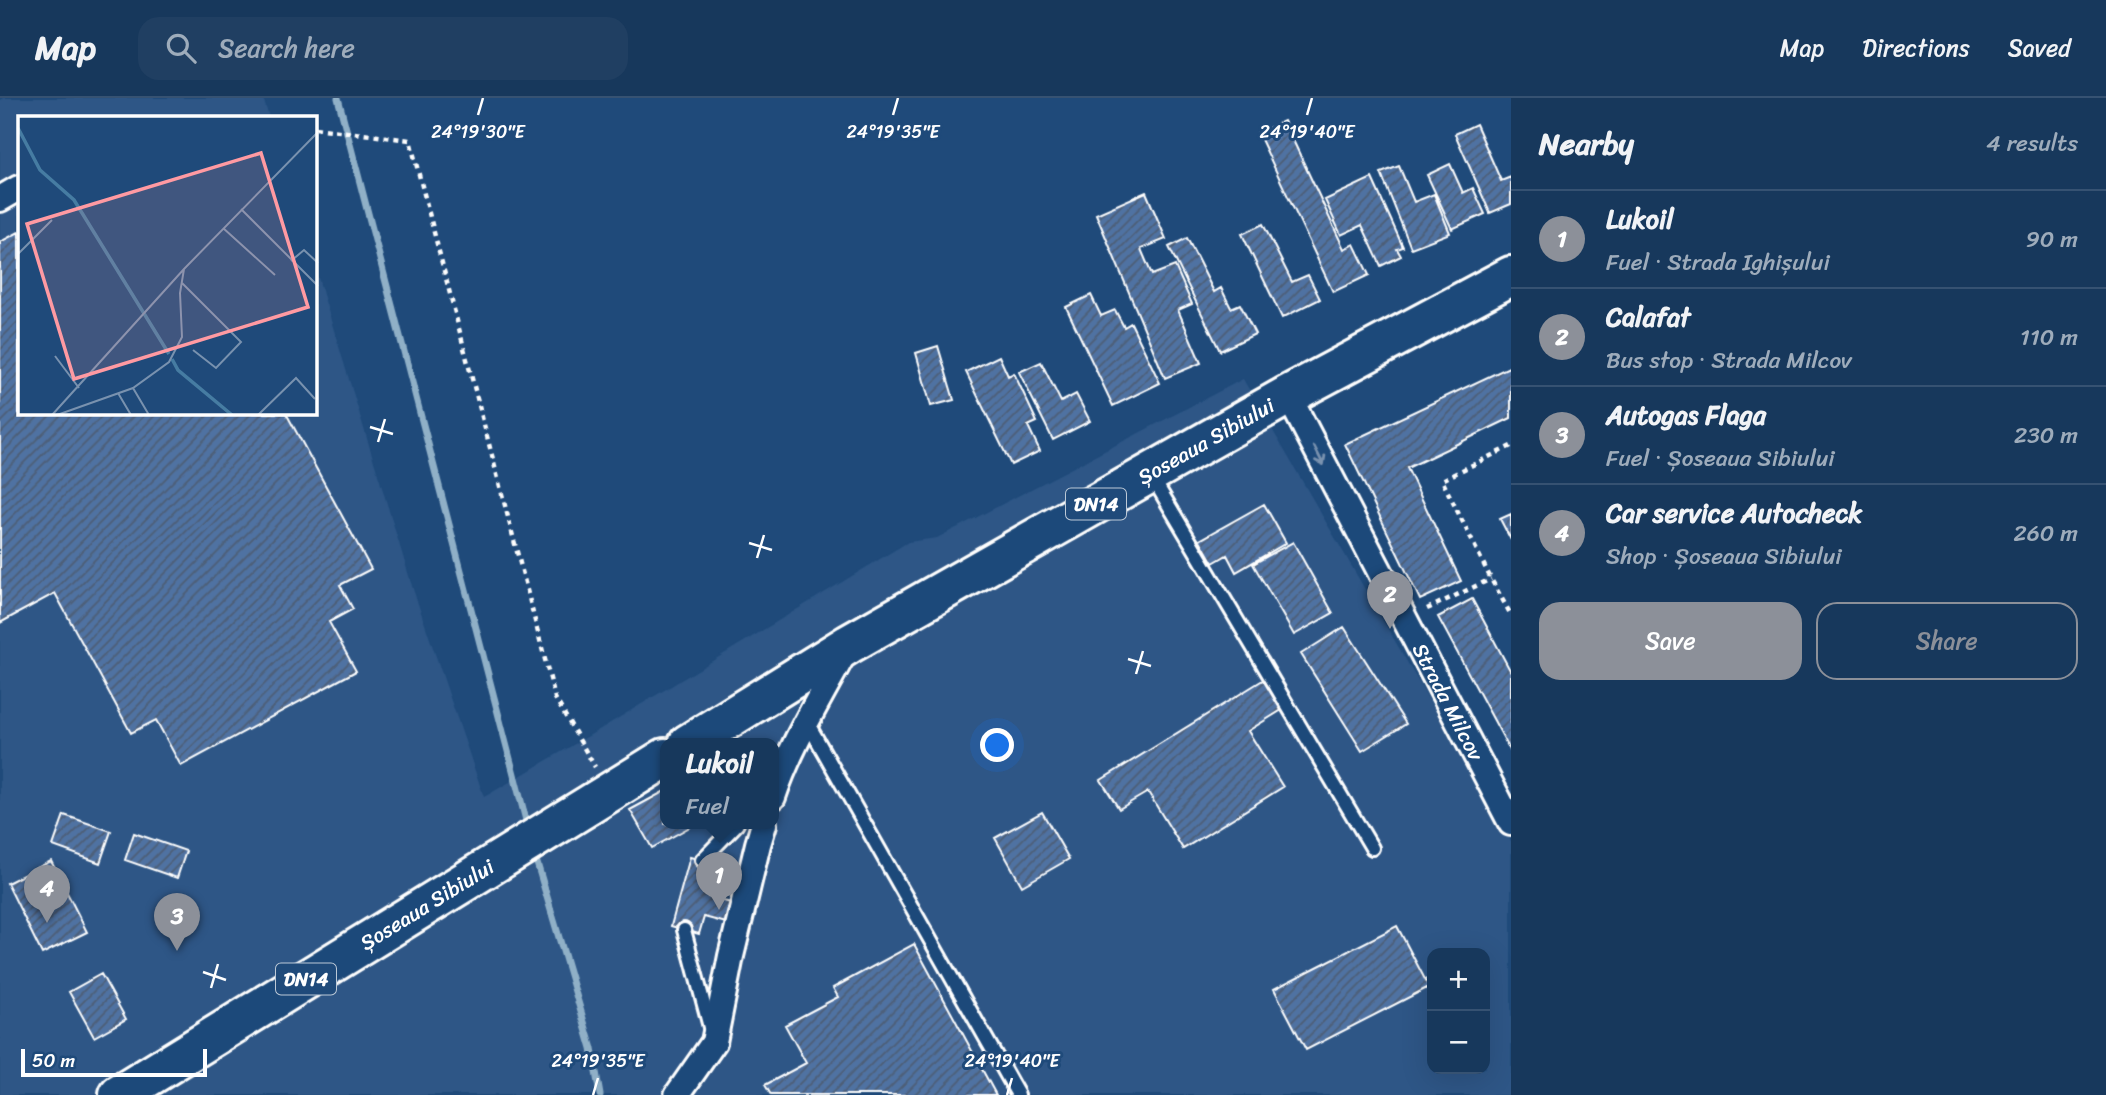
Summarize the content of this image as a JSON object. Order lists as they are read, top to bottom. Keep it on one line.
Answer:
{"streets":{"main road":["Șoseaua Sibiului","DN14"],"street":["Strada Milcov"]},"crossings":[["Șoseaua Sibiului","Strada Milcov"]],"one_way":["Strada Milcov"],"scale_bar":"50 m","page":{"header":"Map","search":"Search here","nav":["Map","Directions","Saved"],"heading":["Nearby","4 results"],"list":[{"mark":"1","name":"Lukoil","note":"Fuel · Strada Ighișului","value":"90 m"},{"mark":"2","name":"Calafat","note":"Bus stop · Strada Milcov","value":"110 m"},{"mark":"3","name":"Autogas Flaga","note":"Fuel · Șoseaua Sibiului","value":"230 m"},{"mark":"4","name":"Car service Autocheck","note":"Shop · Șoseaua Sibiului","value":"260 m"}],"pins":["2","1","4","3"],"buttons":["Save","Share"],"popup":["Lukoil","Fuel"],"map_buttons":["+","−"],"scale":"50 m"},"coordinates":["24°19'30\"E","24°19'35\"E","24°19'40\"E"]}
